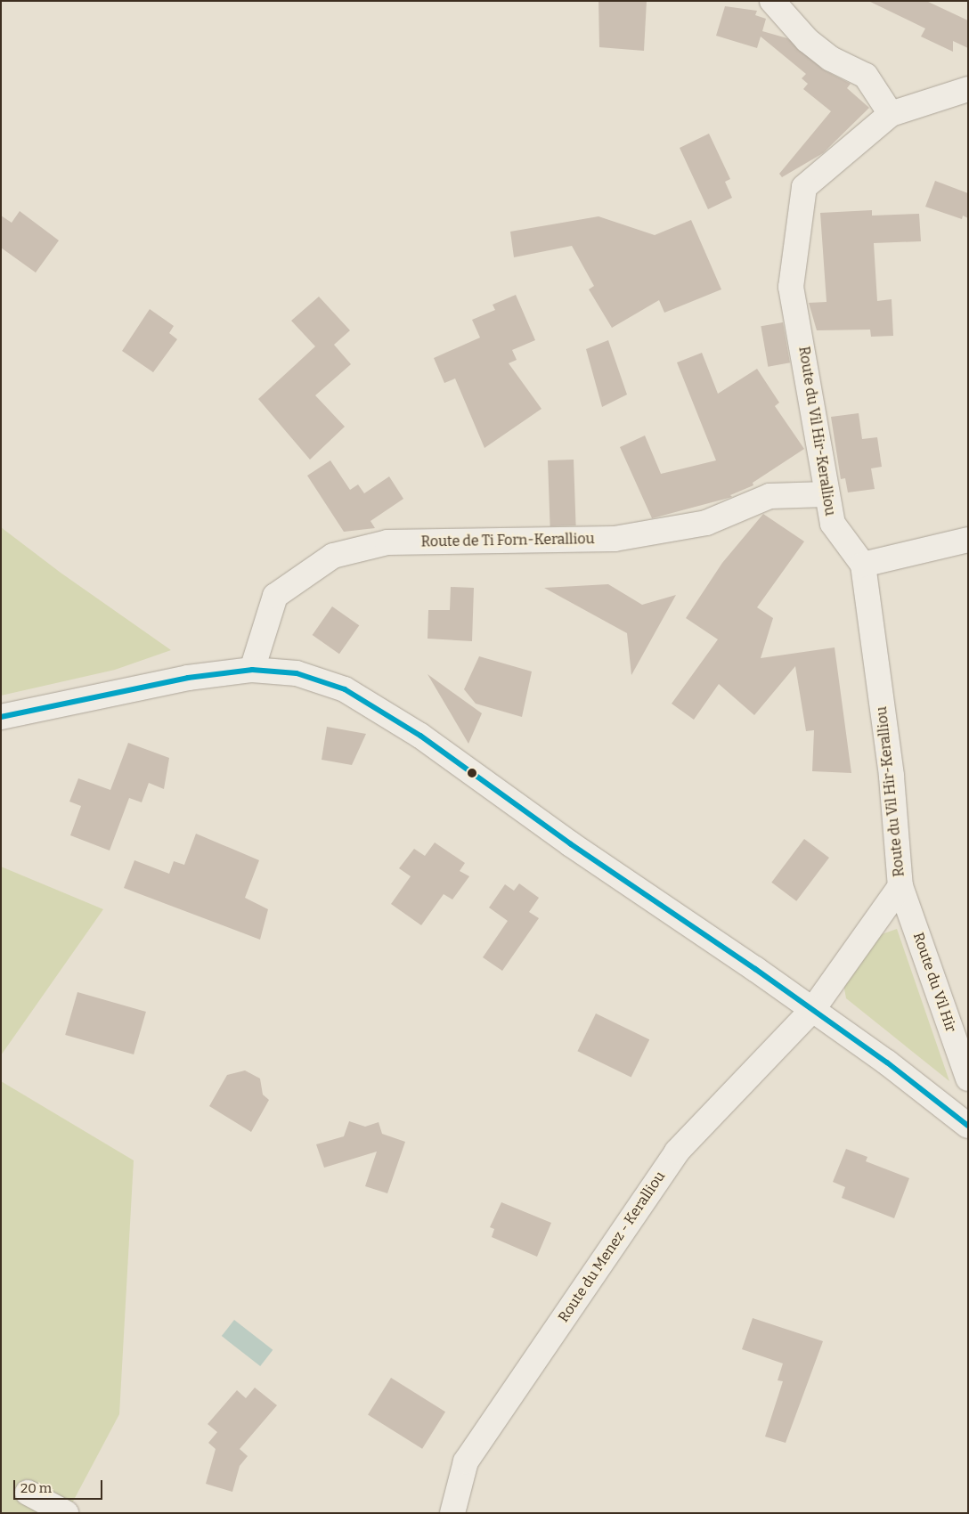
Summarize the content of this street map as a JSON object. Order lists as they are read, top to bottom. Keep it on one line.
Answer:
{"streets":{"street":["Route du Vil Hir-Keralliou","Route de Ti Forn-Keralliou","Route du Vil Hir","Route du Menez - Keralliou"]},"crossings":[["Route du Vil Hir-Keralliou","Route de Ti Forn-Keralliou"],["Route du Vil Hir-Keralliou","Route du Vil Hir"],["Route du Vil Hir-Keralliou","Route du Menez - Keralliou"],["Route du Vil Hir","Route du Menez - Keralliou"]],"scale_bar":"20 m"}
